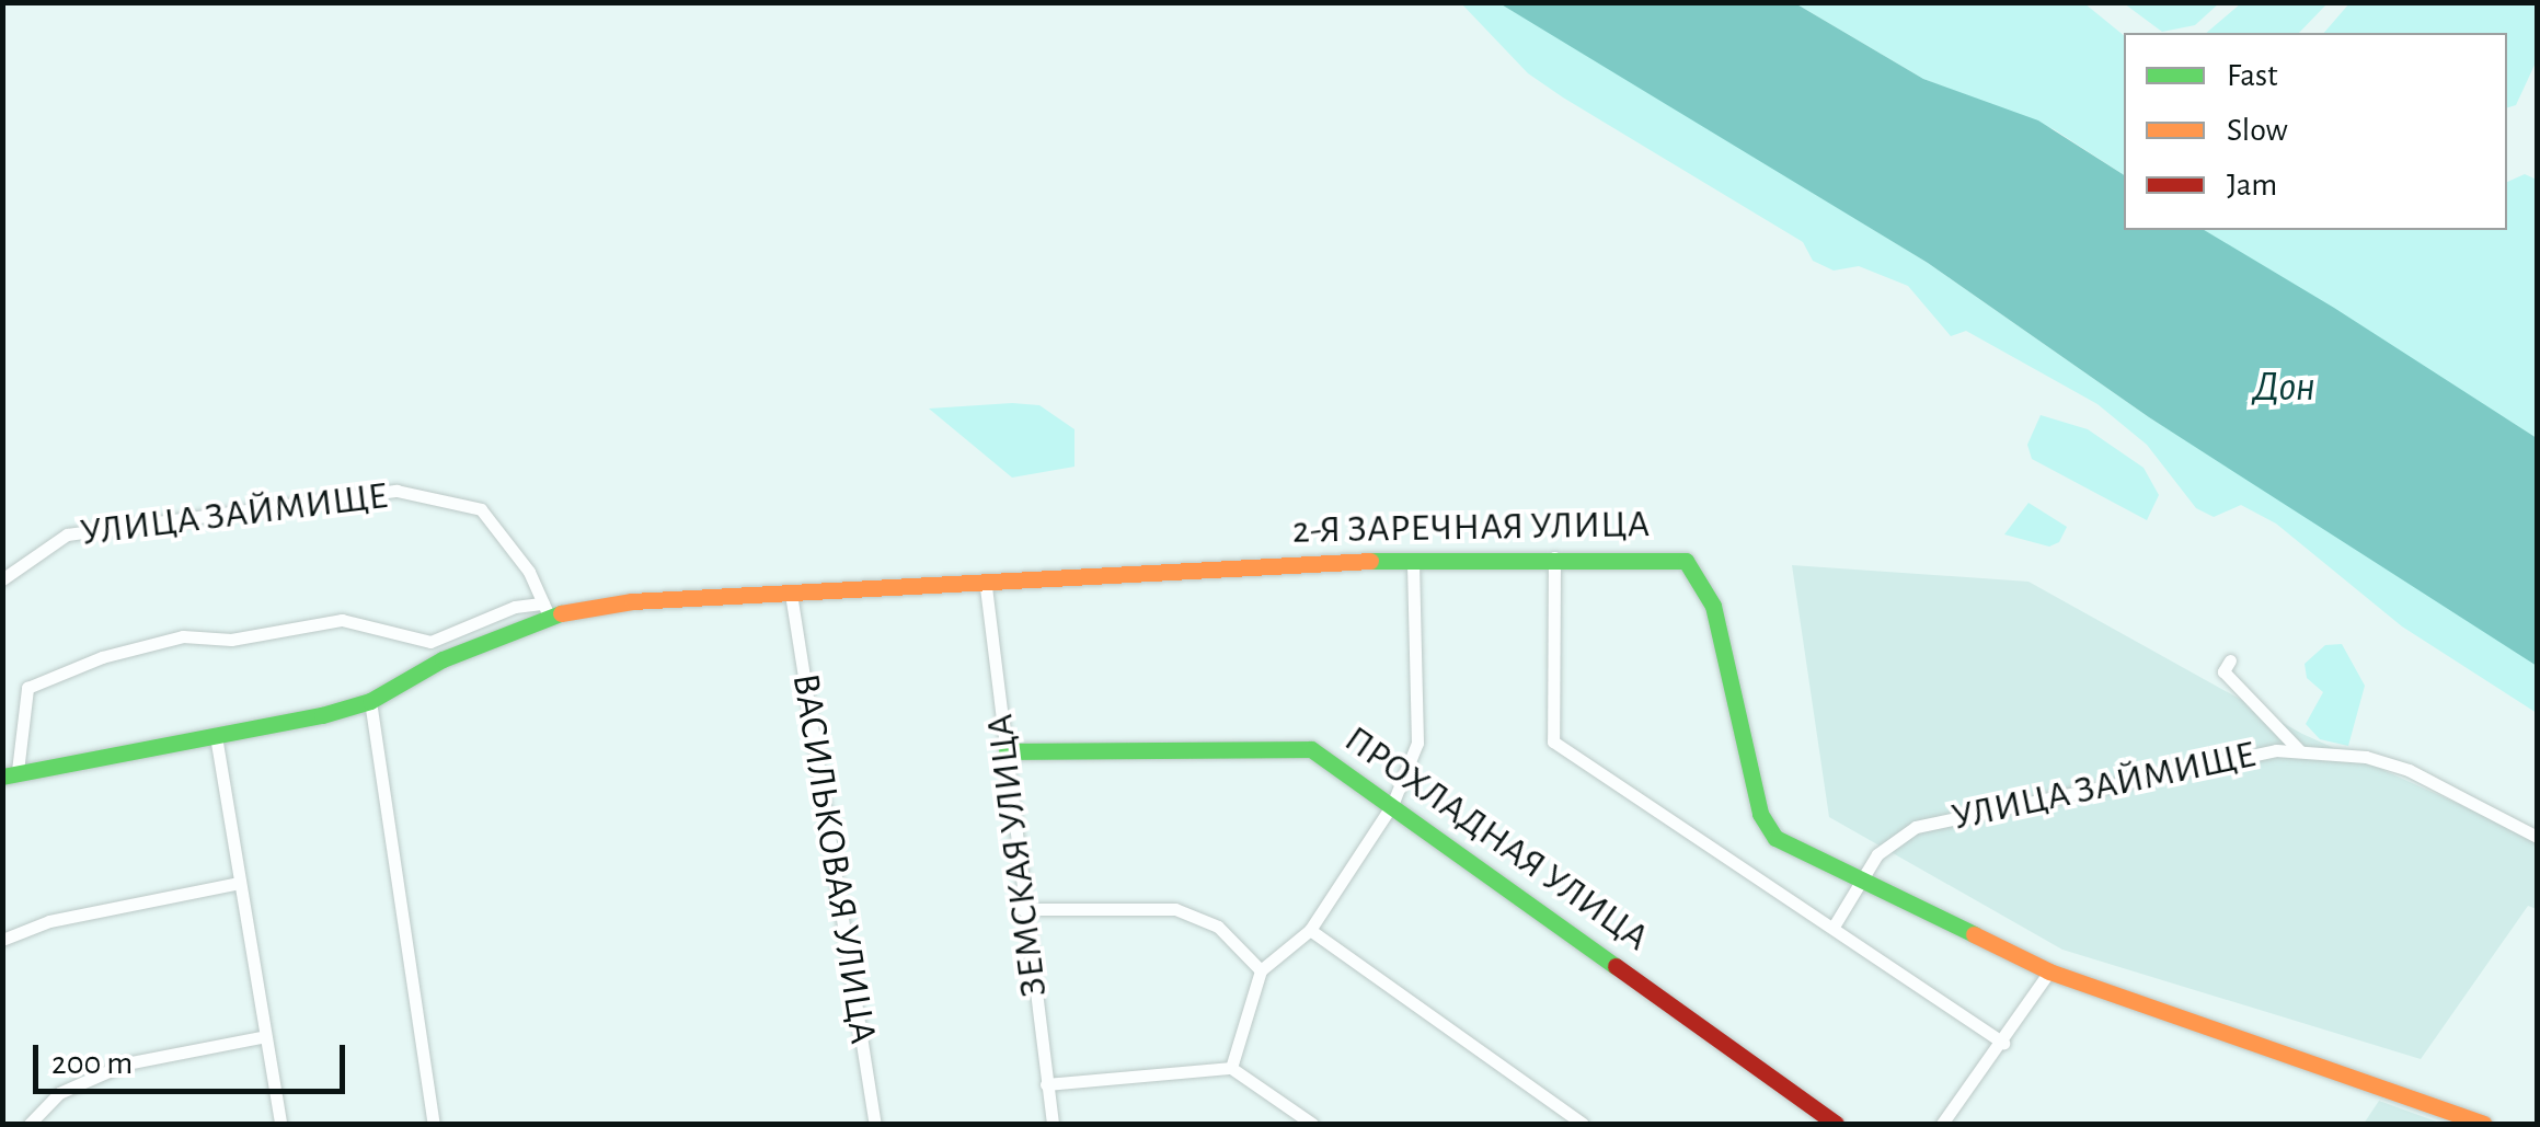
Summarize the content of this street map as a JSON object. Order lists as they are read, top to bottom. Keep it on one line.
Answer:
{"streets":{"street":["УЛИЦА ЗАЙМИЩЕ","2-Я ЗАРЕЧНАЯ УЛИЦА","ПРОХЛАДНАЯ УЛИЦА","ЗЕМСКАЯ УЛИЦА","ВАСИЛЬКОВАЯ УЛИЦА"]},"crossings":[["УЛИЦА ЗАЙМИЩЕ","2-Я ЗАРЕЧНАЯ УЛИЦА"],["2-Я ЗАРЕЧНАЯ УЛИЦА","ЗЕМСКАЯ УЛИЦА"],["2-Я ЗАРЕЧНАЯ УЛИЦА","ВАСИЛЬКОВАЯ УЛИЦА"],["ПРОХЛАДНАЯ УЛИЦА","ЗЕМСКАЯ УЛИЦА"]],"water":["Дон"],"legend":["Fast","Slow","Jam"],"scale_bar":"200 m"}
